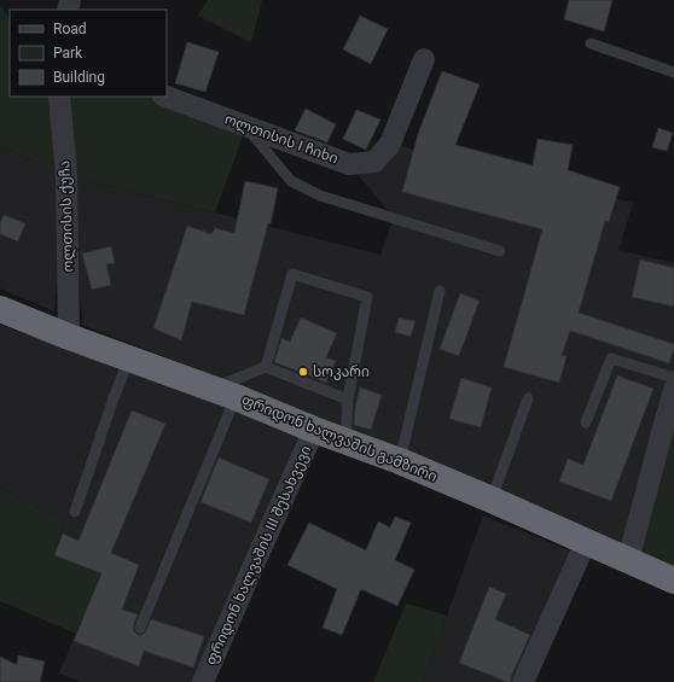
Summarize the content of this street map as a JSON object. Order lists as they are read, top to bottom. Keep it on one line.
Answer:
{"streets":{"highway":["ფრიდონ ხალვაშის გამზირი"],"street":["ოლთისის I ჩიხი","ოლთისის ქუჩა","ფრიდონ ხალვაშის III შესახვევი"]},"crossings":[["ოლთისის ქუჩა","ფრიდონ ხალვაშის გამზირი"],["ფრიდონ ხალვაშის გამზირი","ფრიდონ ხალვაშის III შესახვევი"]],"places":["სოკარი"],"legend":["Road","Park","Building"]}
